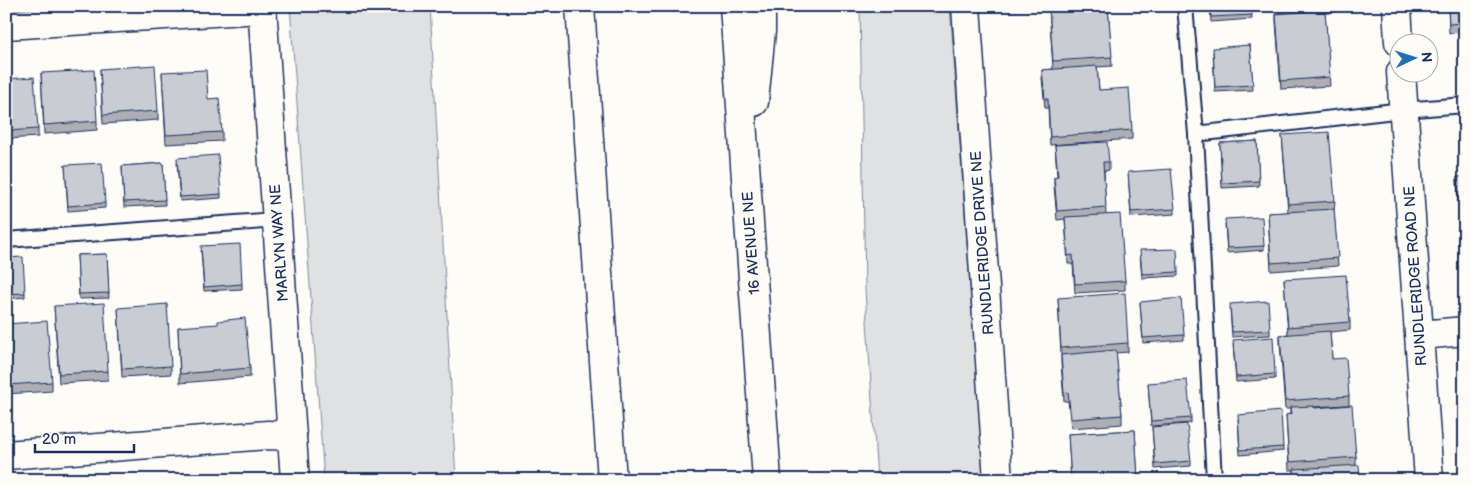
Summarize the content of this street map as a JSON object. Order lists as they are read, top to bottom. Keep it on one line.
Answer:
{"streets":{"main road":["MARLYN WAY NE","16 AVENUE NE","RUNDLERIDGE DRIVE NE","RUNDLERIDGE ROAD NE"]},"scale_bar":"20 m","north":"right"}
